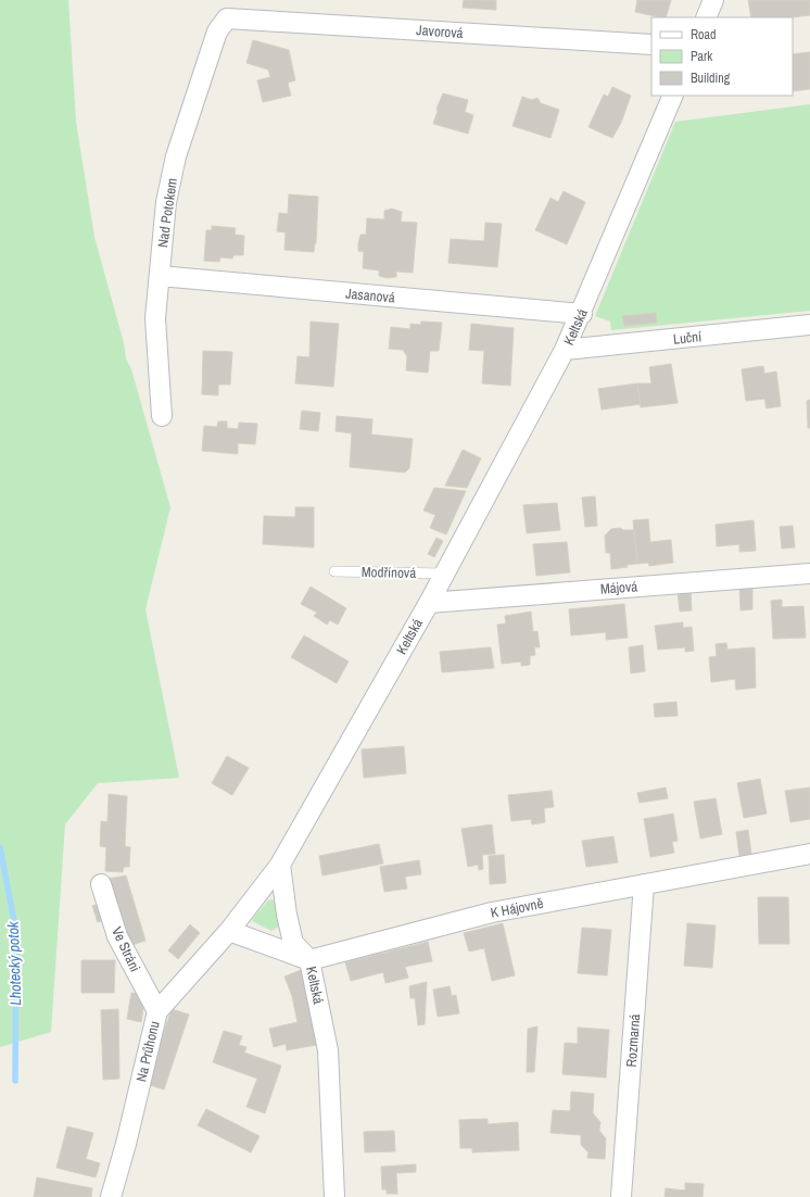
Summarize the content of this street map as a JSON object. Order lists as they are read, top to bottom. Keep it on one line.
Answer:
{"streets":{"street":["Javorová","Nad Potokem","Jasanová","Keltská","Luční","Májová","K Hájovně","Ve Stráni","Rozmarná","Na Průhonu"],"lane":["Modřínová"]},"crossings":[["Javorová","Nad Potokem"],["Nad Potokem","Jasanová"],["Jasanová","Keltská"],["Keltská","Luční"],["Keltská","Modřínová"],["Keltská","Májová"],["Keltská","K Hájovně"],["Keltská","Na Průhonu"],["K Hájovně","Rozmarná"],["Ve Stráni","Na Průhonu"]],"water":["Lhotecký potok"],"legend":["Road","Park","Building"]}
